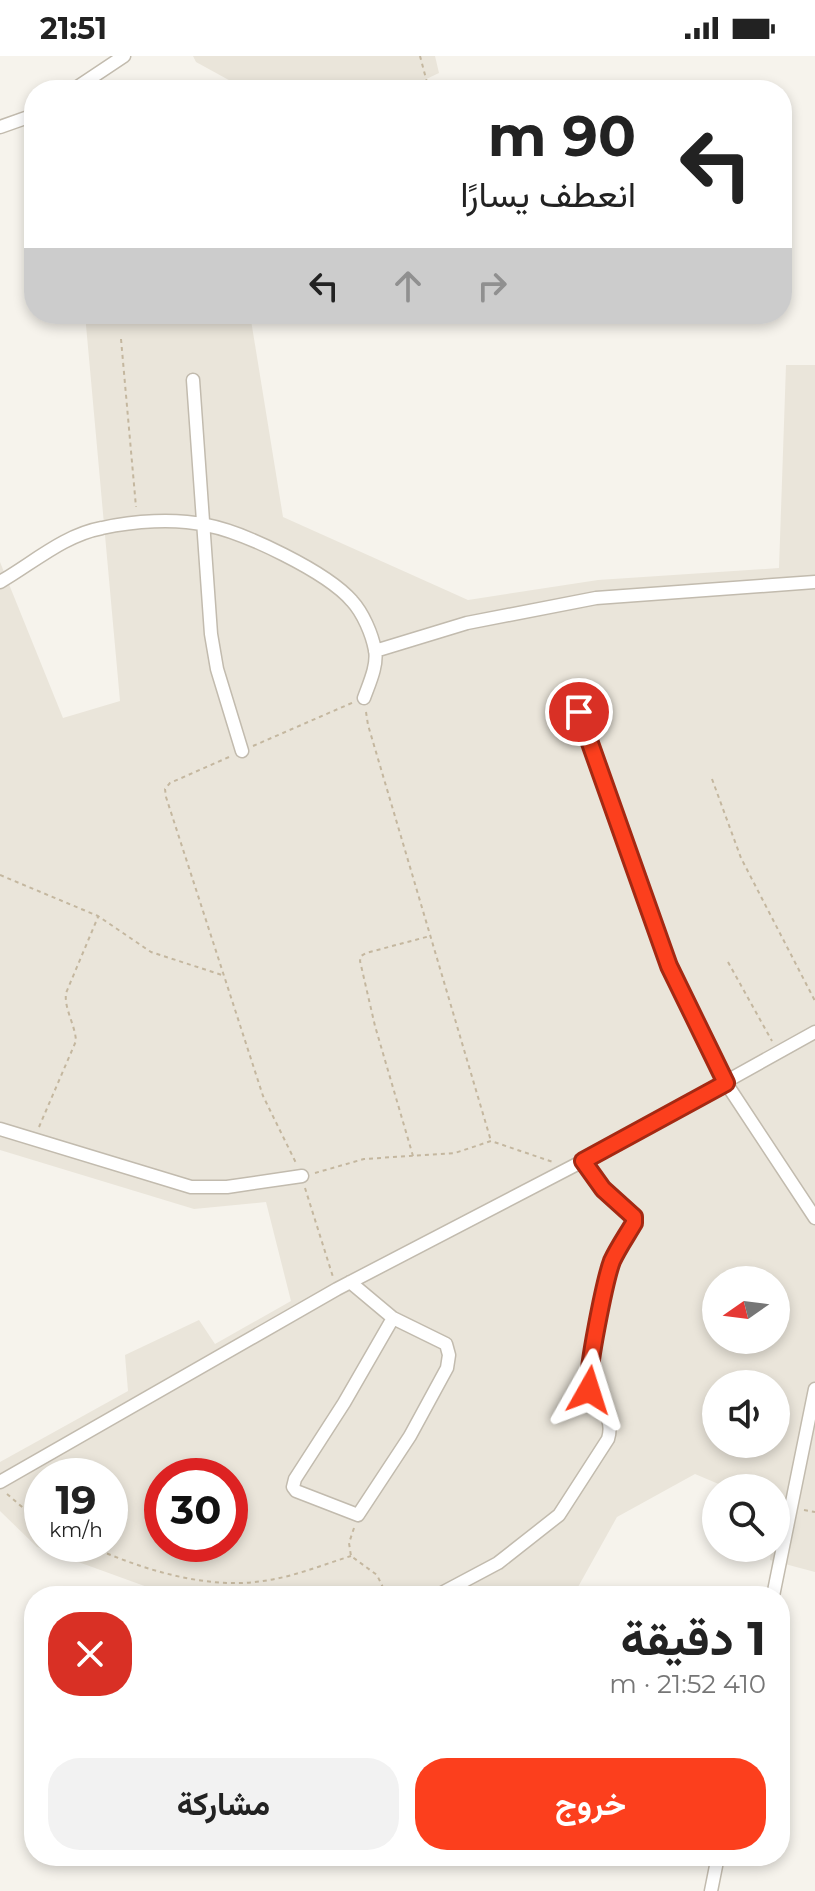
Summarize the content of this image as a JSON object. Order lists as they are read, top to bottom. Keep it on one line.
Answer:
{"north":"left","page":{"status":"21:51","turn":["90 m","انعطف يسارًا"],"speed":"19 km/h","limit":"30","heading":["1 دقيقة","410 m · 21:52"],"buttons":["خروج","مشاركة"]}}
